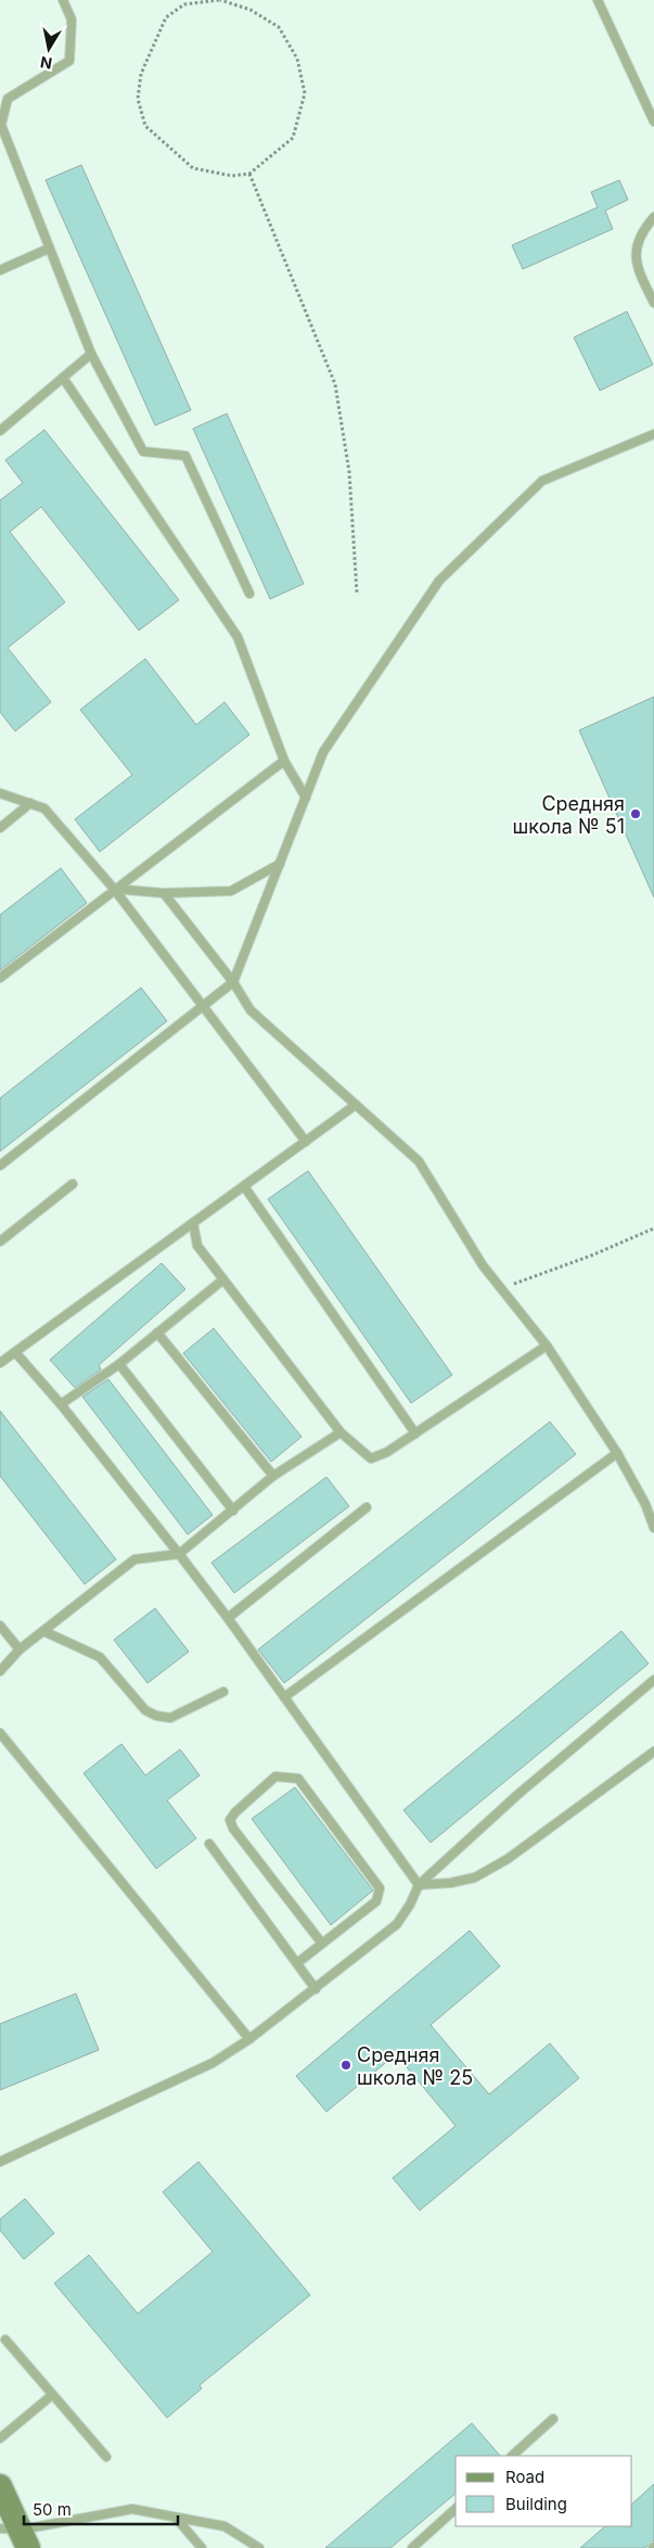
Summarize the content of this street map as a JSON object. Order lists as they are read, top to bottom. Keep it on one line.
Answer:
{"places":["Средняя школа № 51","Средняя школа № 25"],"legend":["Road","Building"],"scale_bar":"50 m","north":"bottom"}
